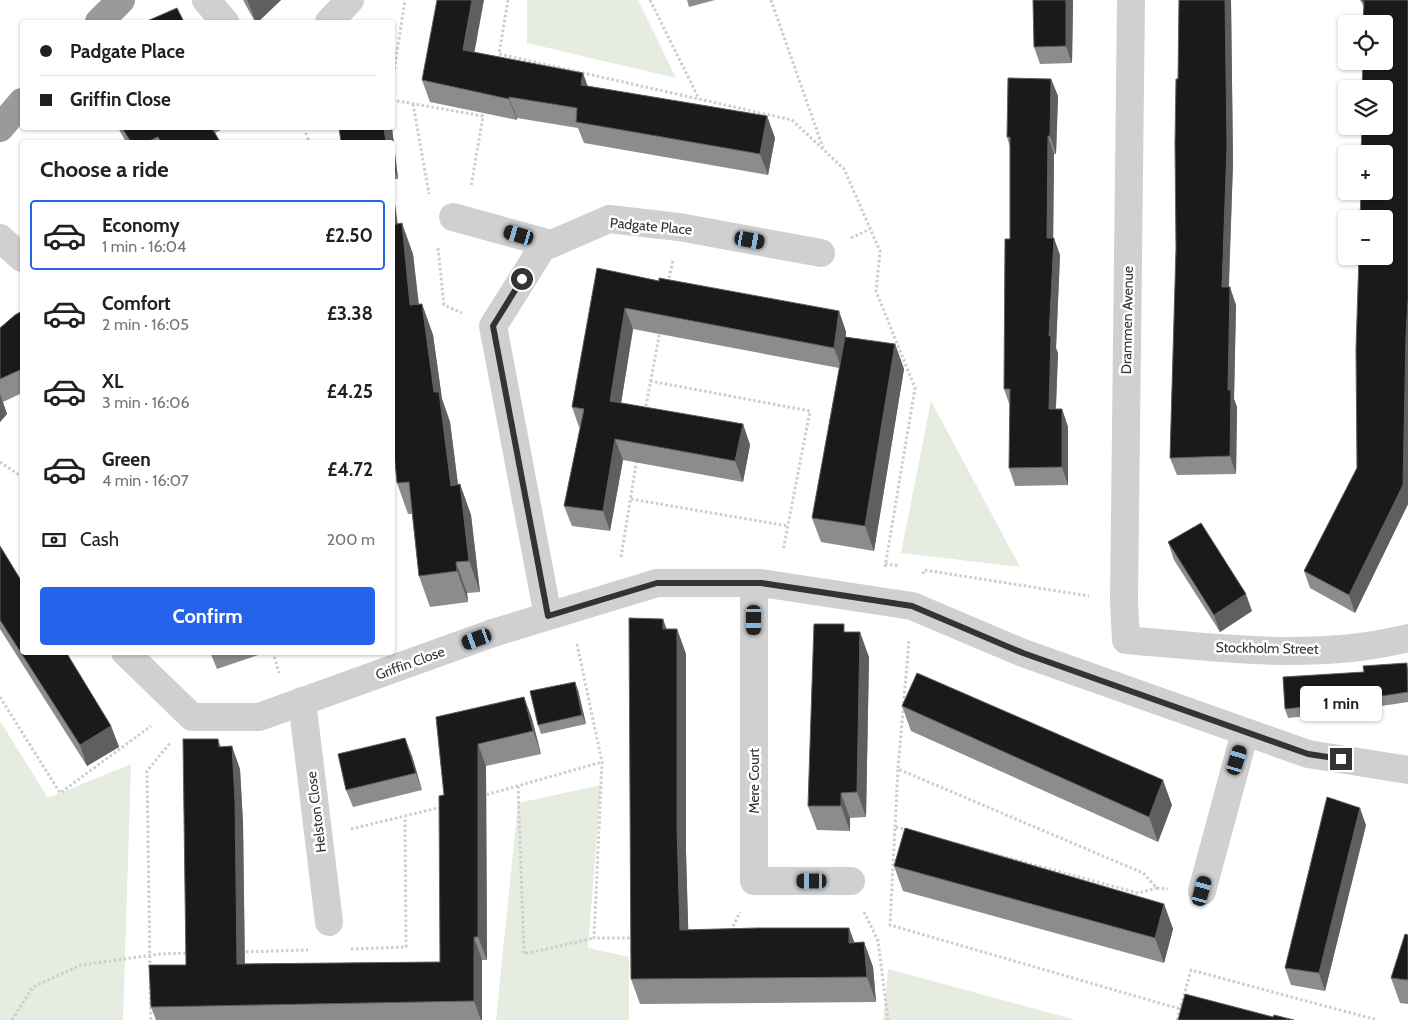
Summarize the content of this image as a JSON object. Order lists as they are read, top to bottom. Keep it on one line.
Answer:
{"streets":{"street":["Padgate Place","Drammen Avenue","Stockholm Street","Griffin Close","Mere Court","Helston Close"]},"crossings":[["Padgate Place","Griffin Close"],["Drammen Avenue","Stockholm Street"],["Griffin Close","Mere Court"],["Griffin Close","Helston Close"]],"page":{"map_buttons":["+","−"],"banner":["Padgate Place","Griffin Close"],"heading":"Choose a ride","list":[{"name":"Economy","note":"1 min · 16:04","value":"£2.50"},{"name":"Comfort","note":"2 min · 16:05","value":"£3.38"},{"name":"XL","note":"3 min · 16:06","value":"£4.25"},{"name":"Green","note":"4 min · 16:07","value":"£4.72"}],"pay":["Cash","200 m"],"buttons":"Confirm","bubble":"1 min"}}
